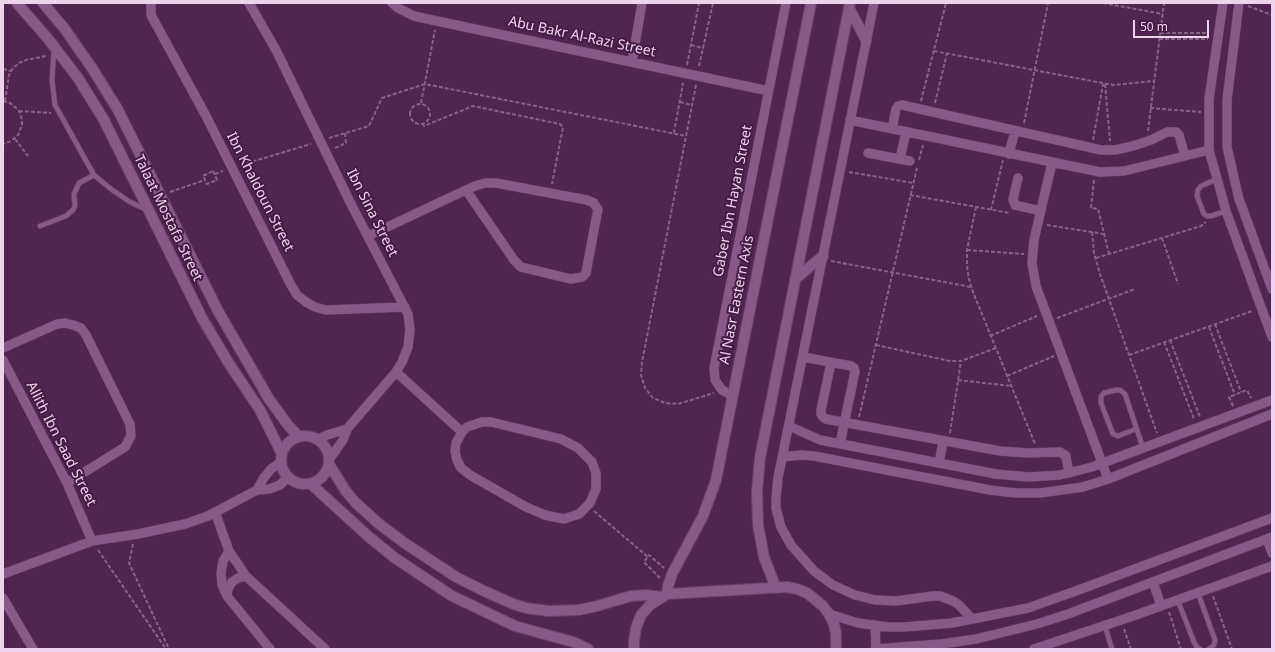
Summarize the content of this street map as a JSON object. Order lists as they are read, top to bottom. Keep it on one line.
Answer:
{"streets":{"street":["Abu Bakr Al-Razi Street","Ibn Khaldoun Street","Gaber Ibn Hayan Street","Ibn Sina Street","Talaat Mostafa Street","Al Nasr Eastern Axis","Allith Ibn Saad Street"]},"crossings":[["Abu Bakr Al-Razi Street","Gaber Ibn Hayan Street"],["Ibn Khaldoun Street","Ibn Sina Street"],["Ibn Sina Street","Talaat Mostafa Street"]],"scale_bar":"50 m"}
